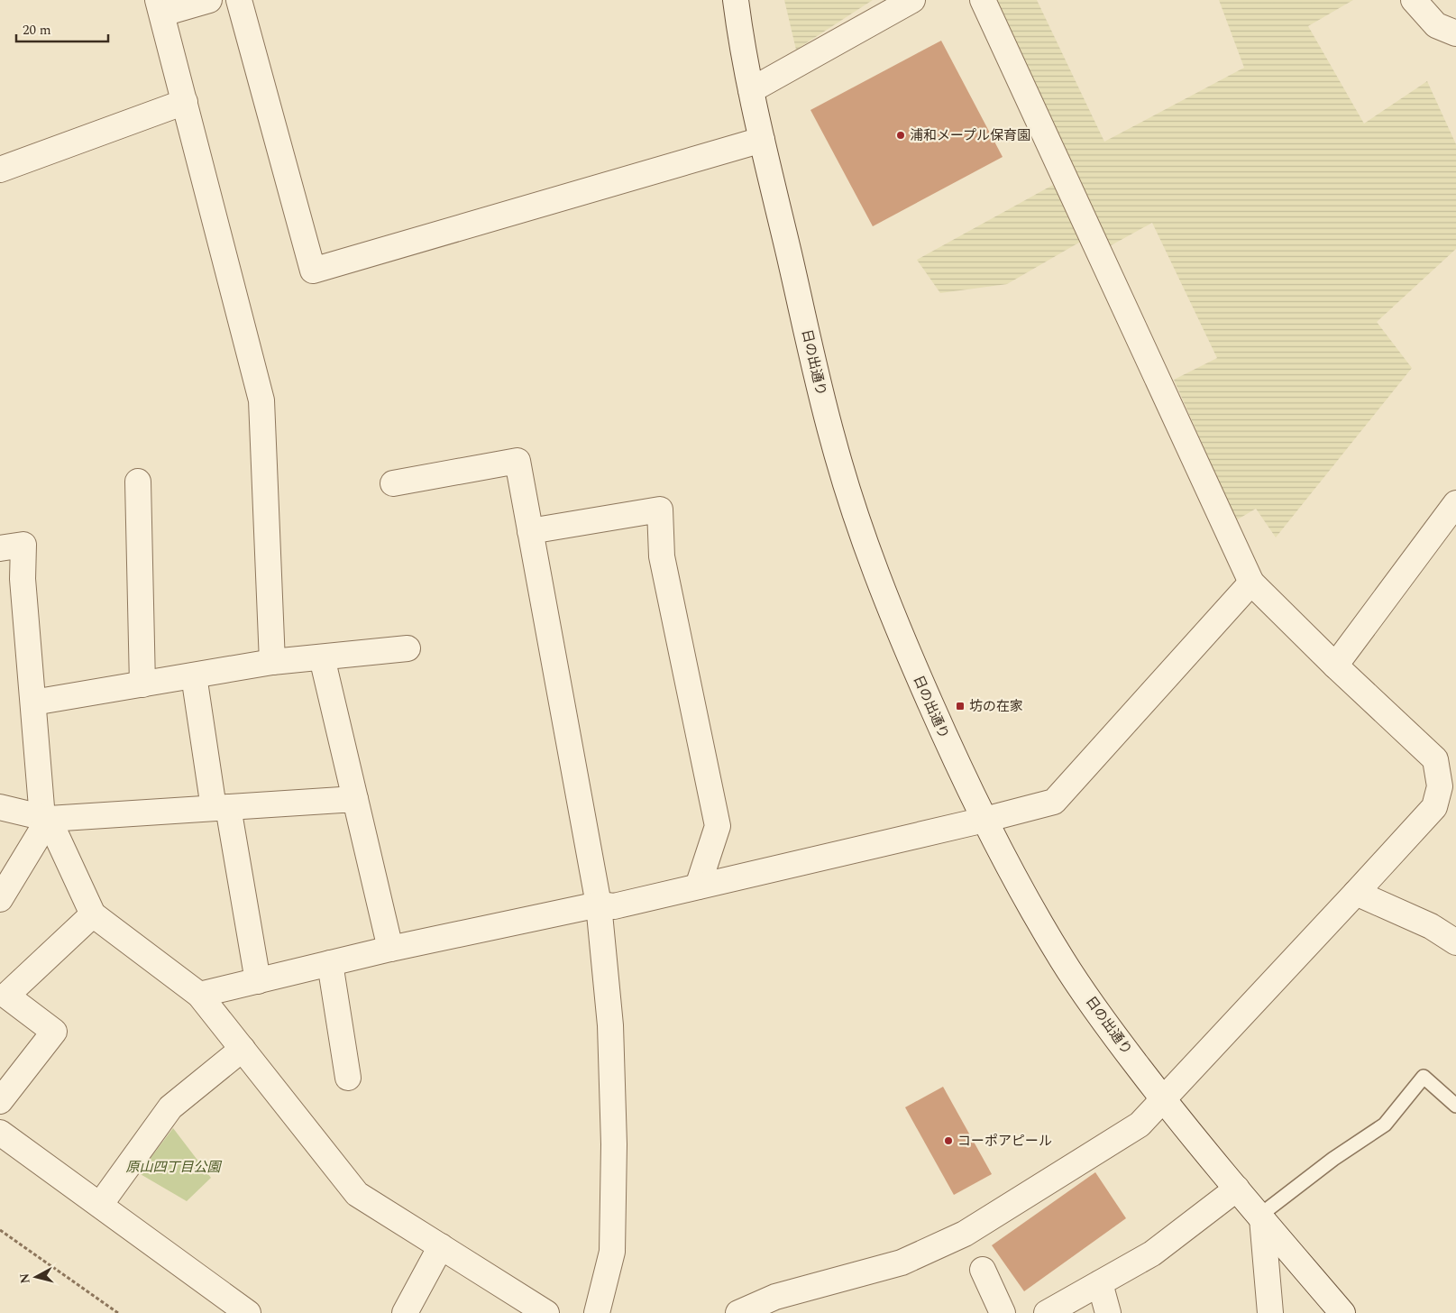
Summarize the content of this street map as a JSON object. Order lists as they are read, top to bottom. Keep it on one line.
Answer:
{"streets":{"street":["日の出通り"]},"parks":["原山四丁目公園"],"places":{"other":["浦和メープル保育園","コーポアピール"],"transit":["坊の在家"]},"scale_bar":"20 m","north":"left"}
